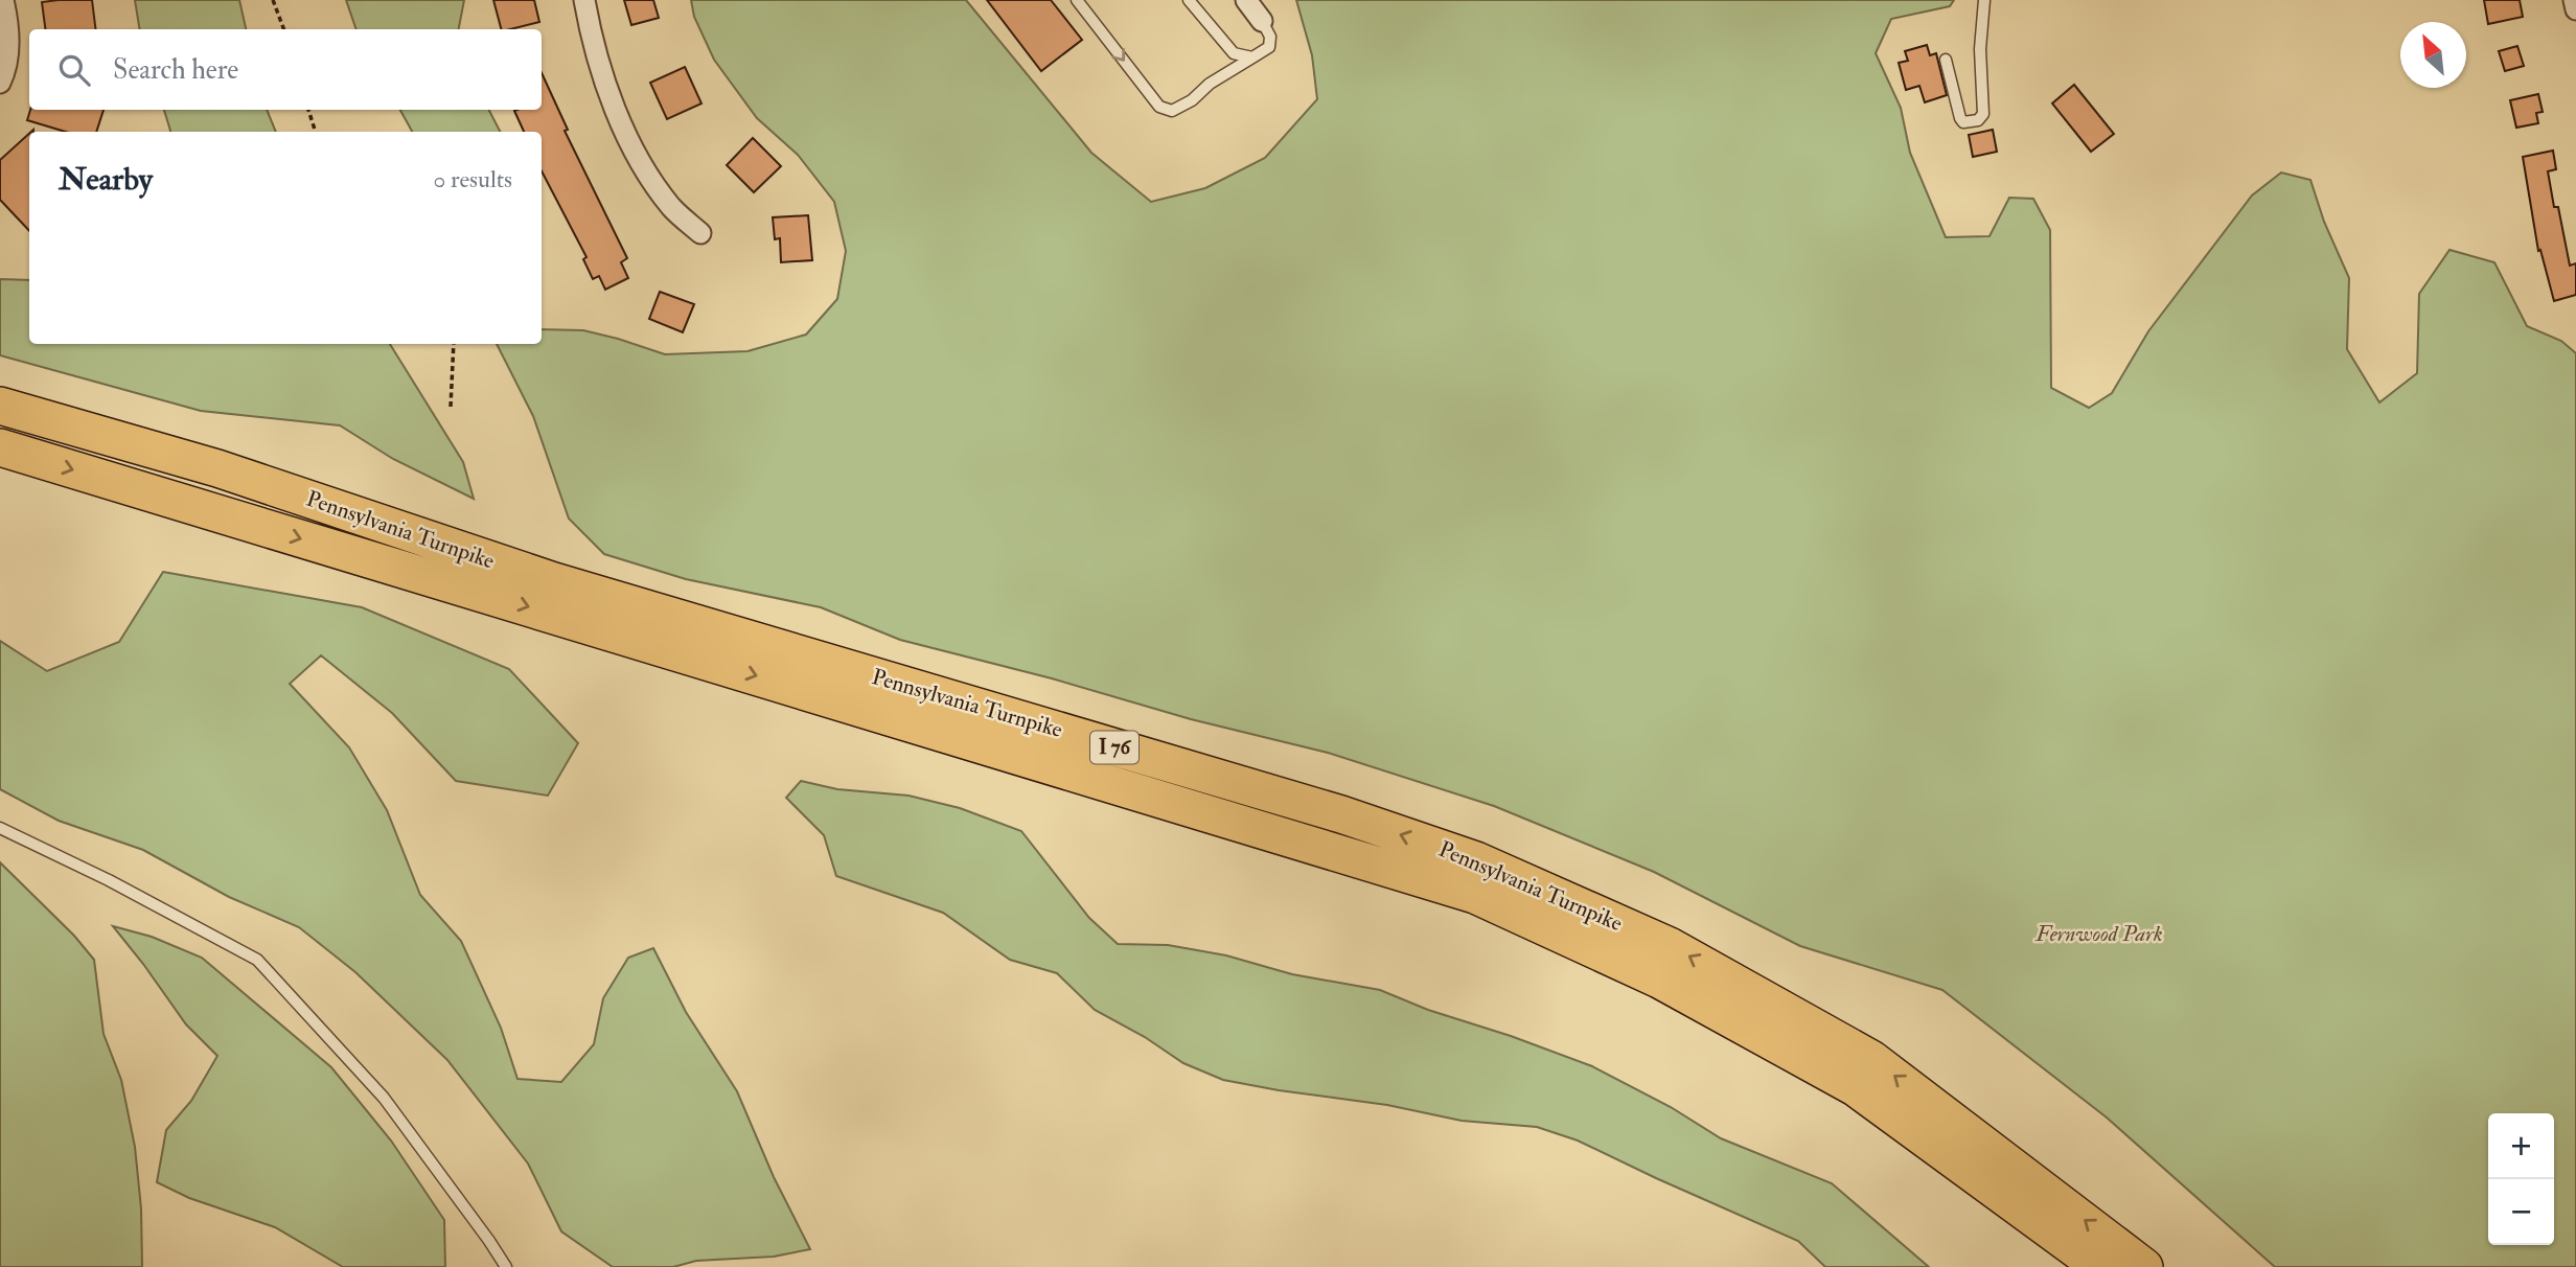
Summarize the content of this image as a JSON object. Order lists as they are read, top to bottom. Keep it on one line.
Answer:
{"streets":{"highway":["Pennsylvania Turnpike","I 76"]},"parks":["Fernwood Park"],"north":"top left","page":{"search":"Search here","heading":["Nearby","0 results"],"map_buttons":["+","−"]}}
